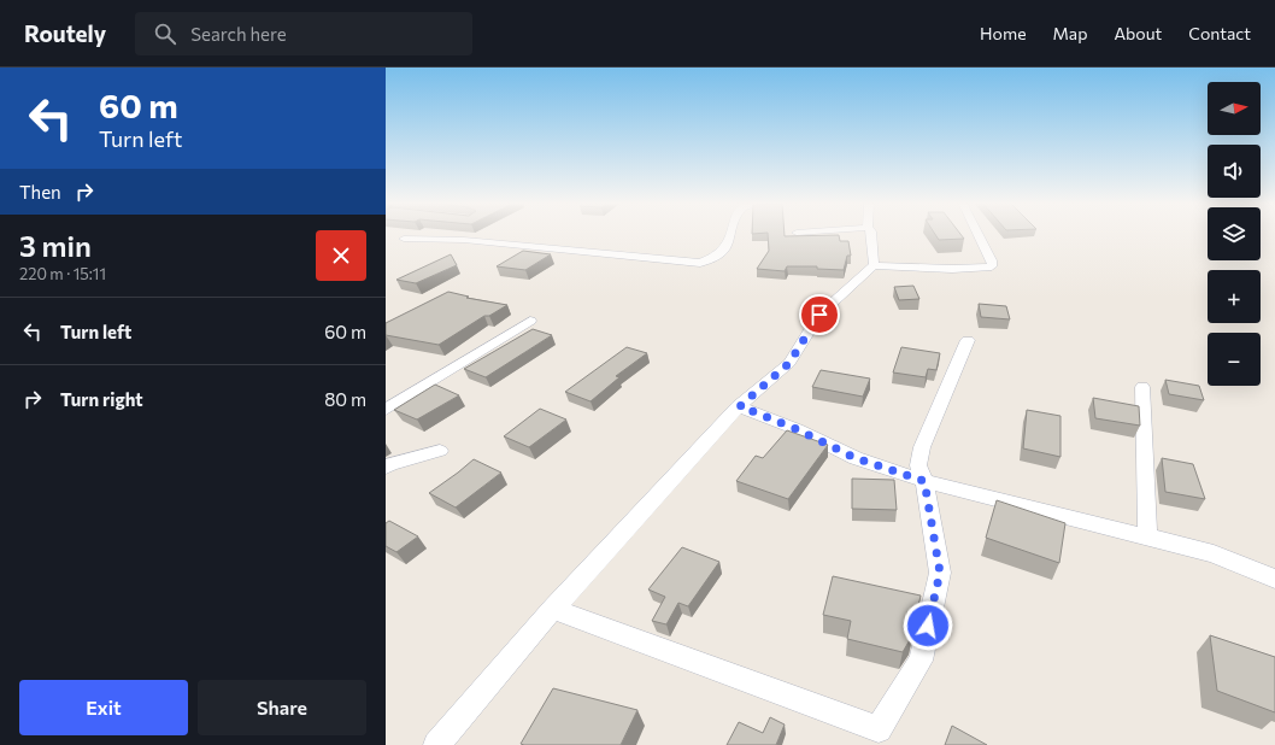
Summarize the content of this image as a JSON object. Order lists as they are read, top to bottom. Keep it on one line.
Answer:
{"north":"right","page":{"header":"Routely","search":"Search here","nav":["Home","Map","About","Contact"],"turn":["60 m","Turn left"],"map_buttons":["+","−"],"then":"Then","heading":["3 min","220 m · 15:11"],"list":[{"name":"Turn left","value":"60 m"},{"name":"Turn right","value":"80 m"}],"buttons":["Exit","Share"]}}
